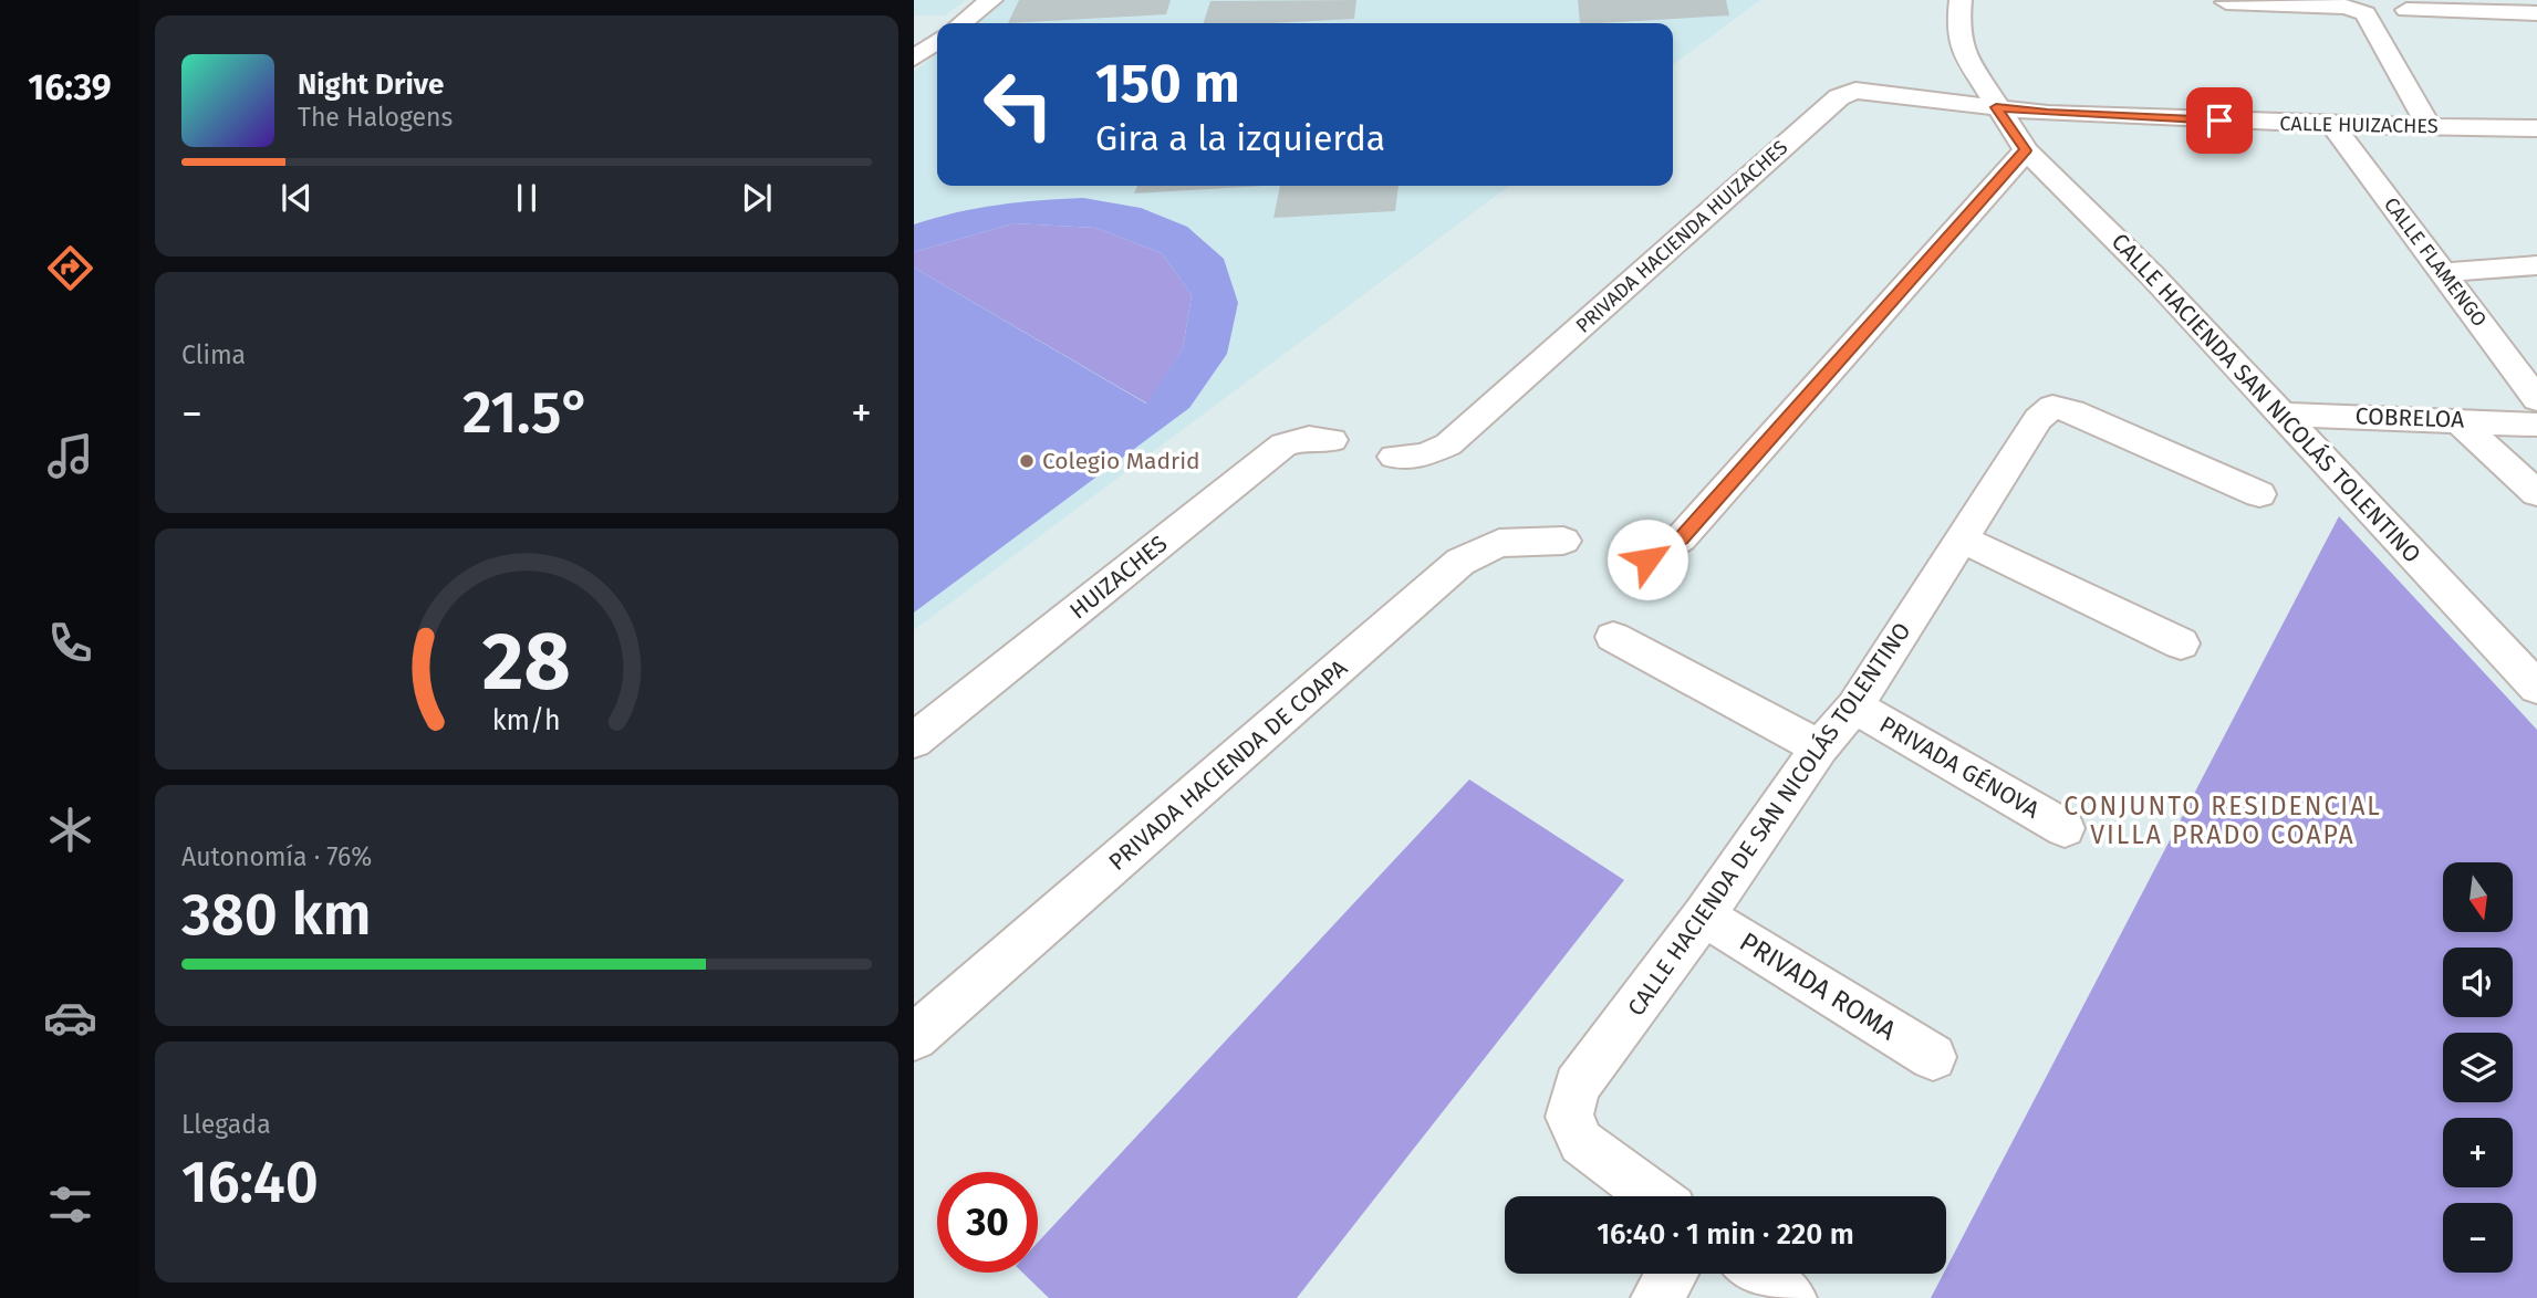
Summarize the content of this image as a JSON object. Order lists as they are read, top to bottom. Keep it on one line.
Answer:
{"streets":{"street":["CALLE HUIZACHES","PRIVADA HACIENDA HUIZACHES","CALLE FLAMENGO","CALLE HACIENDA SAN NICOLÁS TOLENTINO","COBRELOA","HUIZACHES","PRIVADA HACIENDA DE COAPA","PRIVADA GÉNOVA","CALLE HACIENDA DE SAN NICOLÁS TOLENTINO","PRIVADA ROMA"]},"crossings":[["CALLE HUIZACHES","PRIVADA HACIENDA HUIZACHES"],["CALLE HUIZACHES","CALLE FLAMENGO"],["CALLE HUIZACHES","CALLE HACIENDA SAN NICOLÁS TOLENTINO"],["PRIVADA HACIENDA HUIZACHES","CALLE HACIENDA SAN NICOLÁS TOLENTINO"],["CALLE HACIENDA SAN NICOLÁS TOLENTINO","COBRELOA"],["PRIVADA GÉNOVA","CALLE HACIENDA DE SAN NICOLÁS TOLENTINO"],["CALLE HACIENDA DE SAN NICOLÁS TOLENTINO","PRIVADA ROMA"]],"districts":["CONJUNTO RESIDENCIAL VILLA PRADO COAPA"],"places":["Colegio Madrid"],"north":"bottom","page":{"tabs":"16:39","turn":["150 m","Gira a la izquierda"],"song":["Night Drive","The Halogens"],"tile":["Clima",["Autonomía · 76%","380 km"],["Llegada","16:40"]],"heat":["−","21.5°","+"],"map_buttons":["+","−"],"limit":"30","trip":"16:40 · 1 min · 220 m","gauge":["28","km/h"]}}
